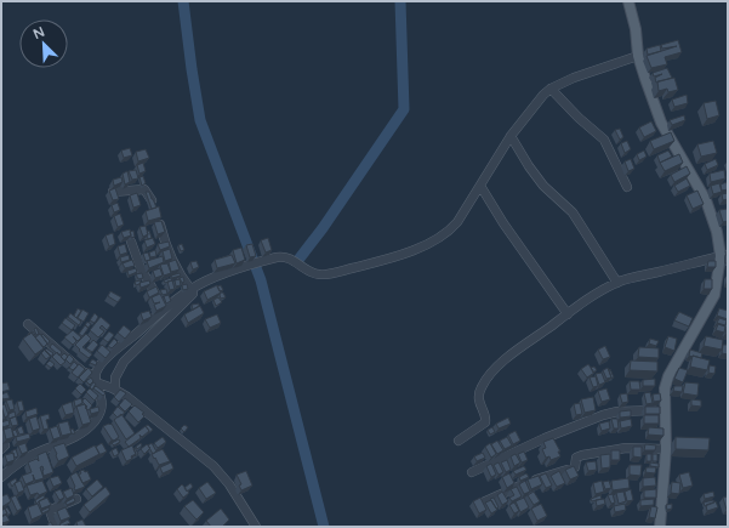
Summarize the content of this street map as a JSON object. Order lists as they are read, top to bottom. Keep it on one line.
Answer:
{"north":"top left"}
